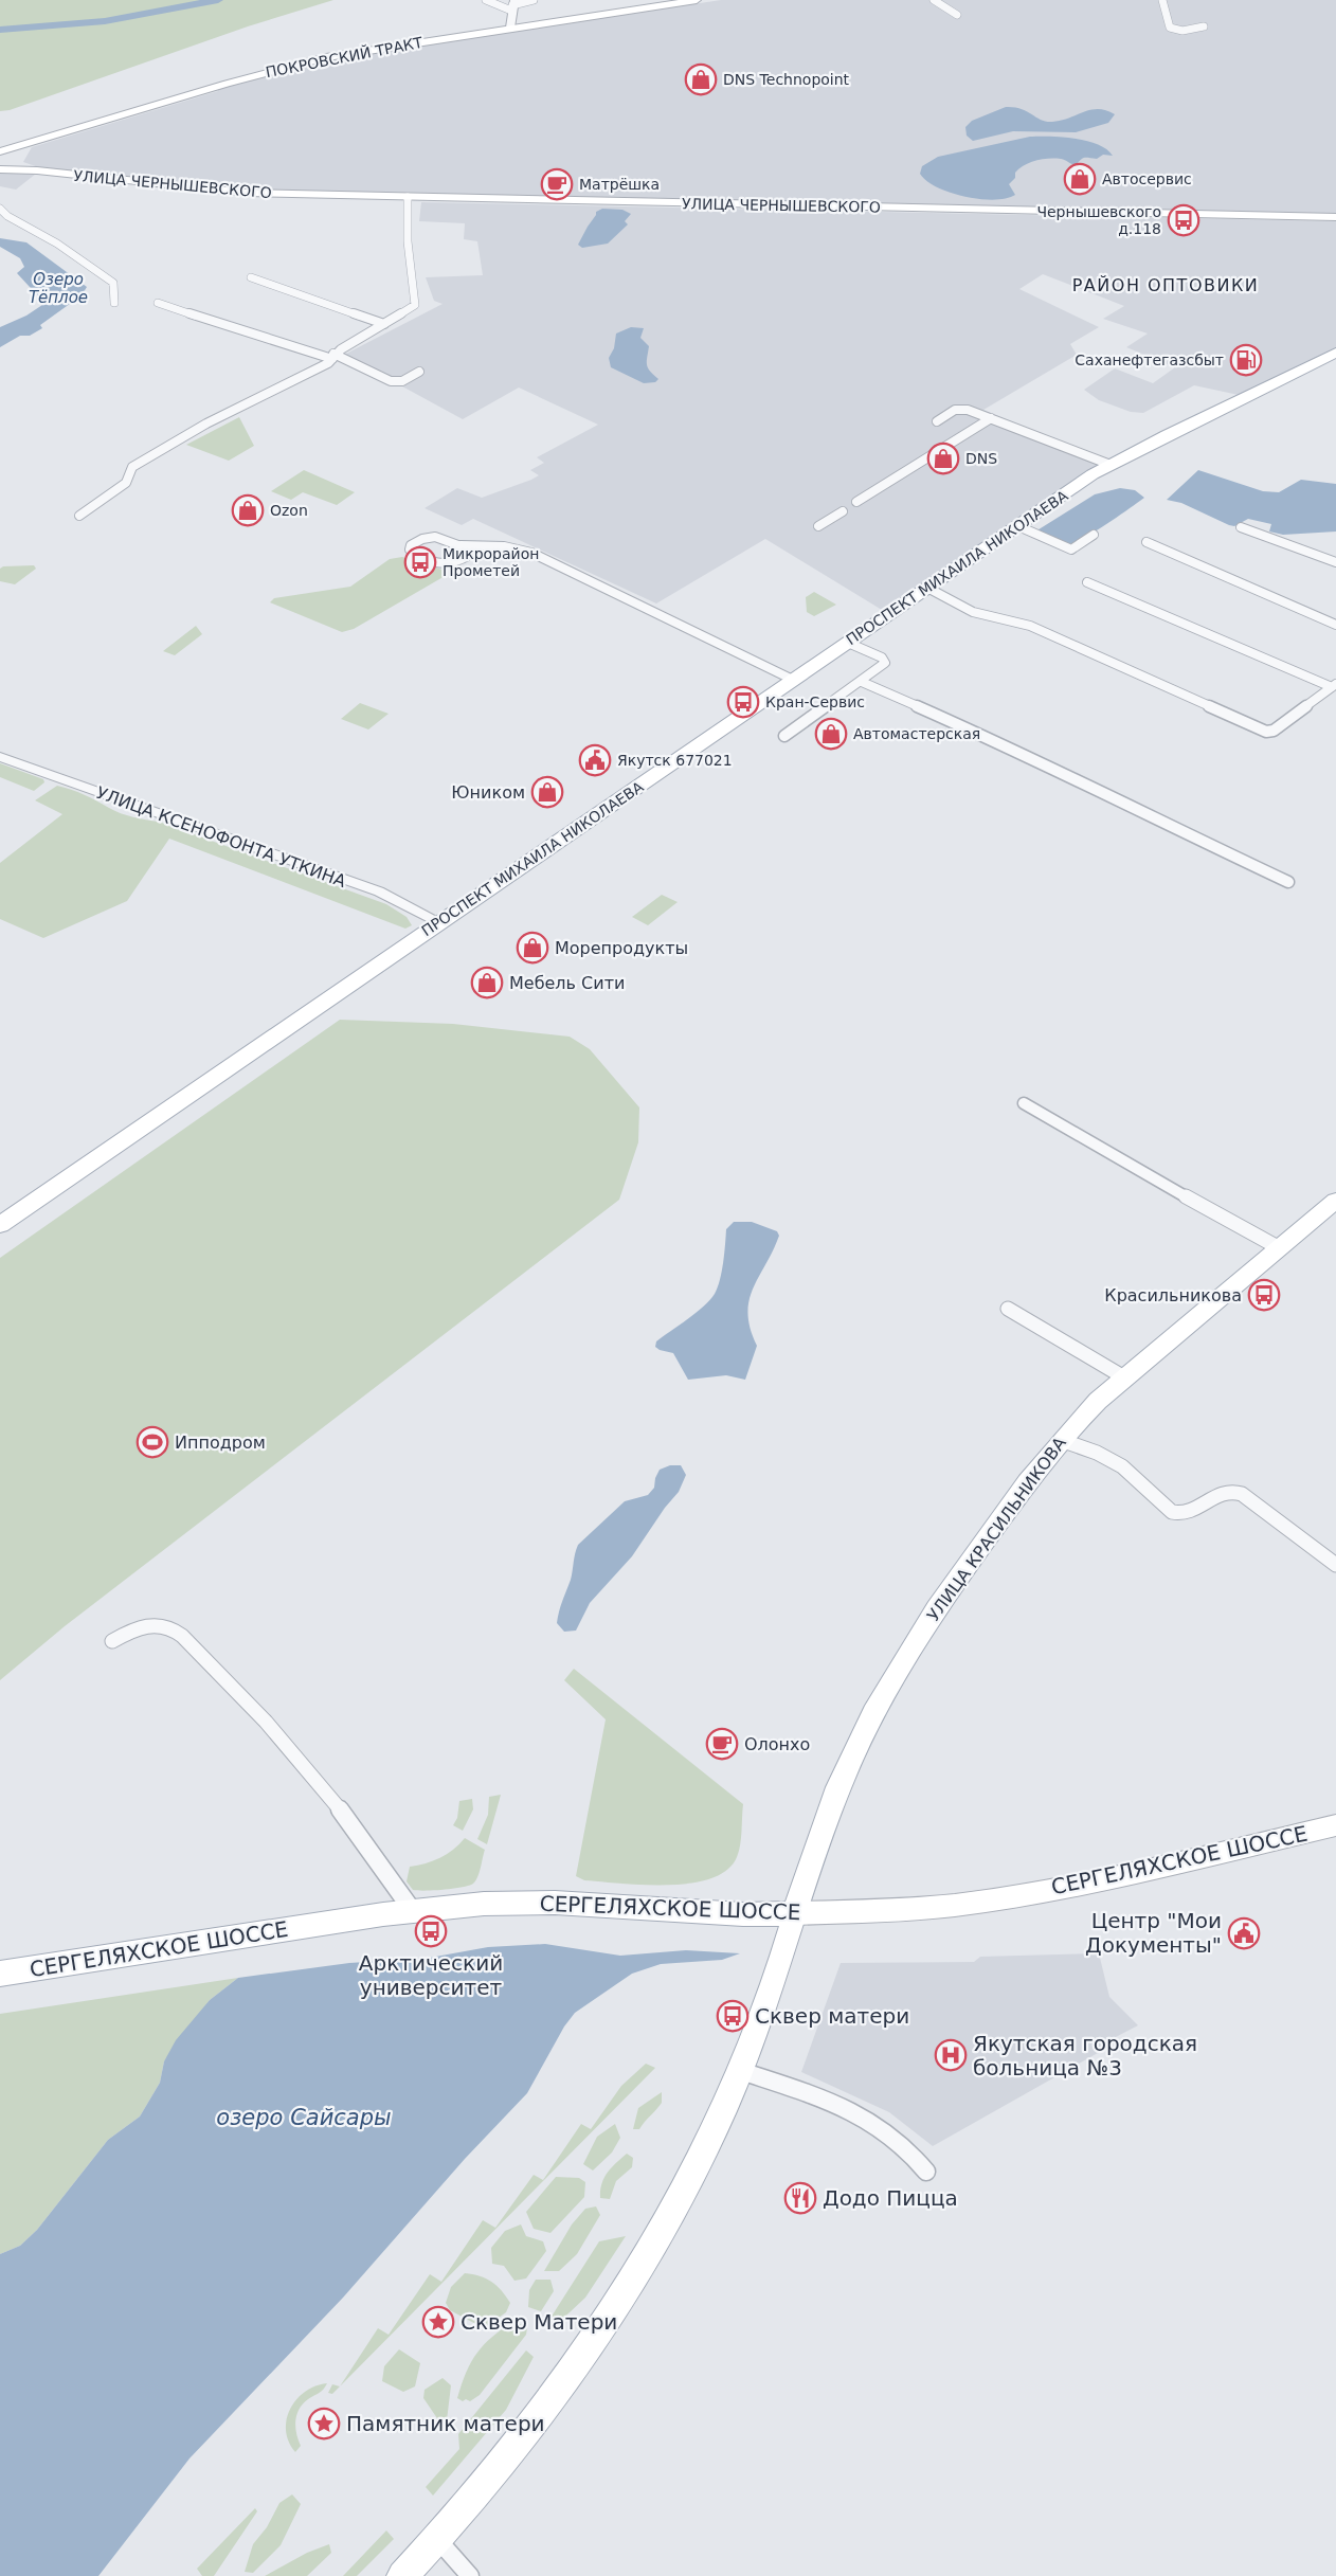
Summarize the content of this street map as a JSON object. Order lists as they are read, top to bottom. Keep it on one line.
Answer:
{"streets":{"main road":["ПОКРОВСКИЙ ТРАКТ","УЛИЦА ЧЕРНЫШЕВСКОГО","ПРОСПЕКТ МИХАИЛА НИКОЛАЕВА","УЛИЦА КРАСИЛЬНИКОВА","СЕРГЕЛЯХСКОЕ ШОССЕ"],"street":["УЛИЦА КСЕНОФОНТА УТКИНА"]},"crossings":[["ПРОСПЕКТ МИХАИЛА НИКОЛАЕВА","УЛИЦА КСЕНОФОНТА УТКИНА"],["УЛИЦА КРАСИЛЬНИКОВА","СЕРГЕЛЯХСКОЕ ШОССЕ"]],"districts":["РАЙОН ОПТОВИКИ"],"water":["Озеро Тёплое","озеро Сайсары"],"places":{"shop":["DNS Technopoint","Автосервис","DNS","Ozon","Автомастерская","Юником","Морепродукты","Мебель Сити"],"cafe":["Матрёшка","Олонхо"],"bus stop":["Чернышевского д.118","Микрорайон Прометей","Кран-Сервис","Красильникова","Арктический университет","Сквер матери"],"fuel station":["Саханефтегазсбыт"],"public building":["Якутск 677021","Центр \"Мои Документы\""],"sports":["Ипподром"],"hospital":["Якутская городская больница №3"],"restaurant":["Додо Пицца"],"place":["Сквер Матери","Памятник матери"]}}
